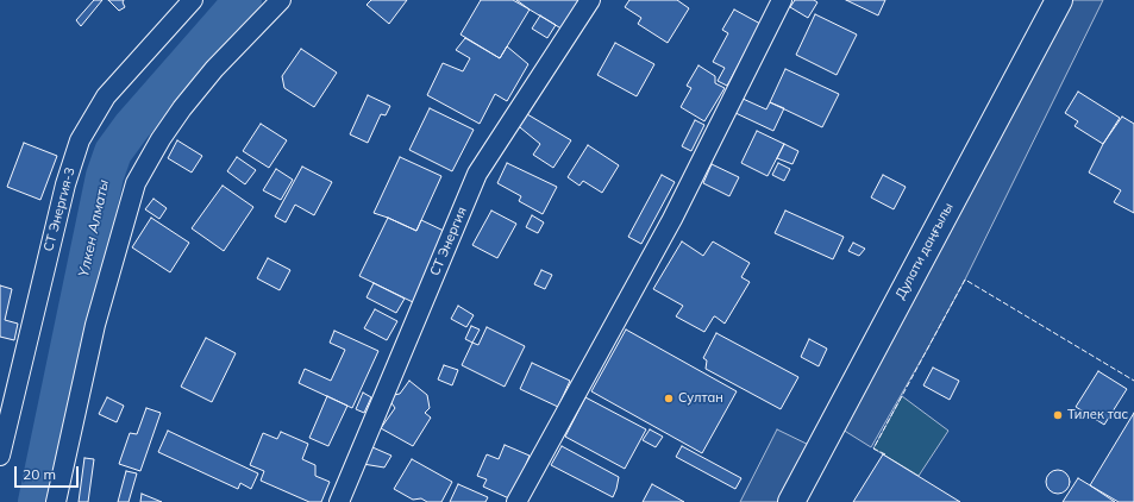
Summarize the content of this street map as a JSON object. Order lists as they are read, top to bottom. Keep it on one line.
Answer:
{"streets":{"main road":["Дулати даңғылы"],"street":["СТ Энергия-3","СТ Энергия"]},"water":["Үлкен Алматы"],"places":["Султан","Тилек тас"],"scale_bar":"20 m"}
